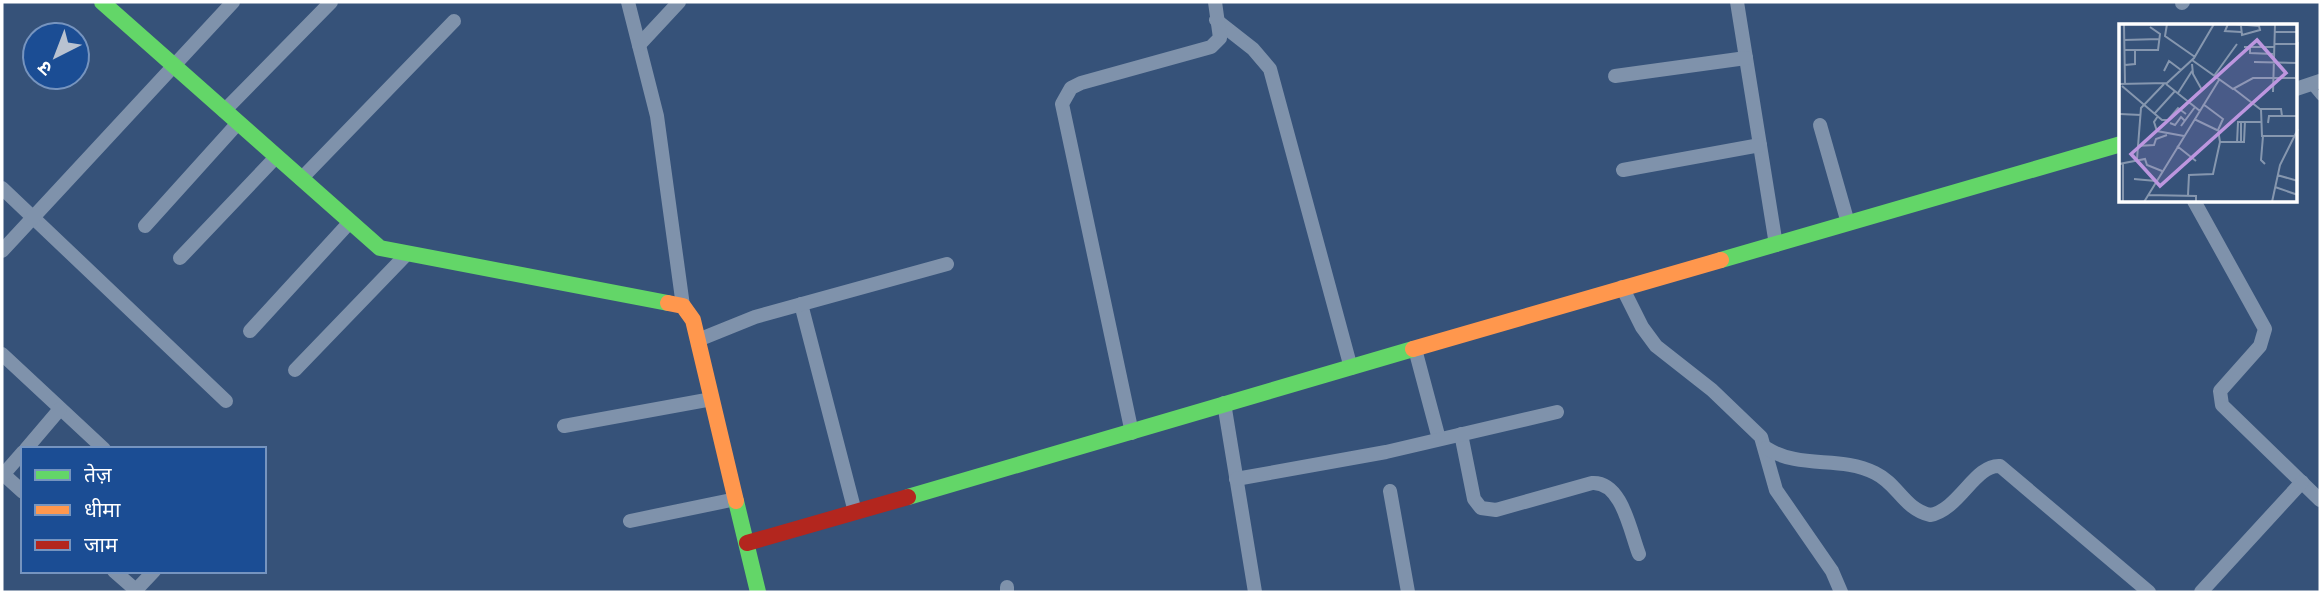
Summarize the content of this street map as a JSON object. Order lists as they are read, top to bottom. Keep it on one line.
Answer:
{"legend":["तेज़","धीमा","जाम"],"north":"bottom left"}
